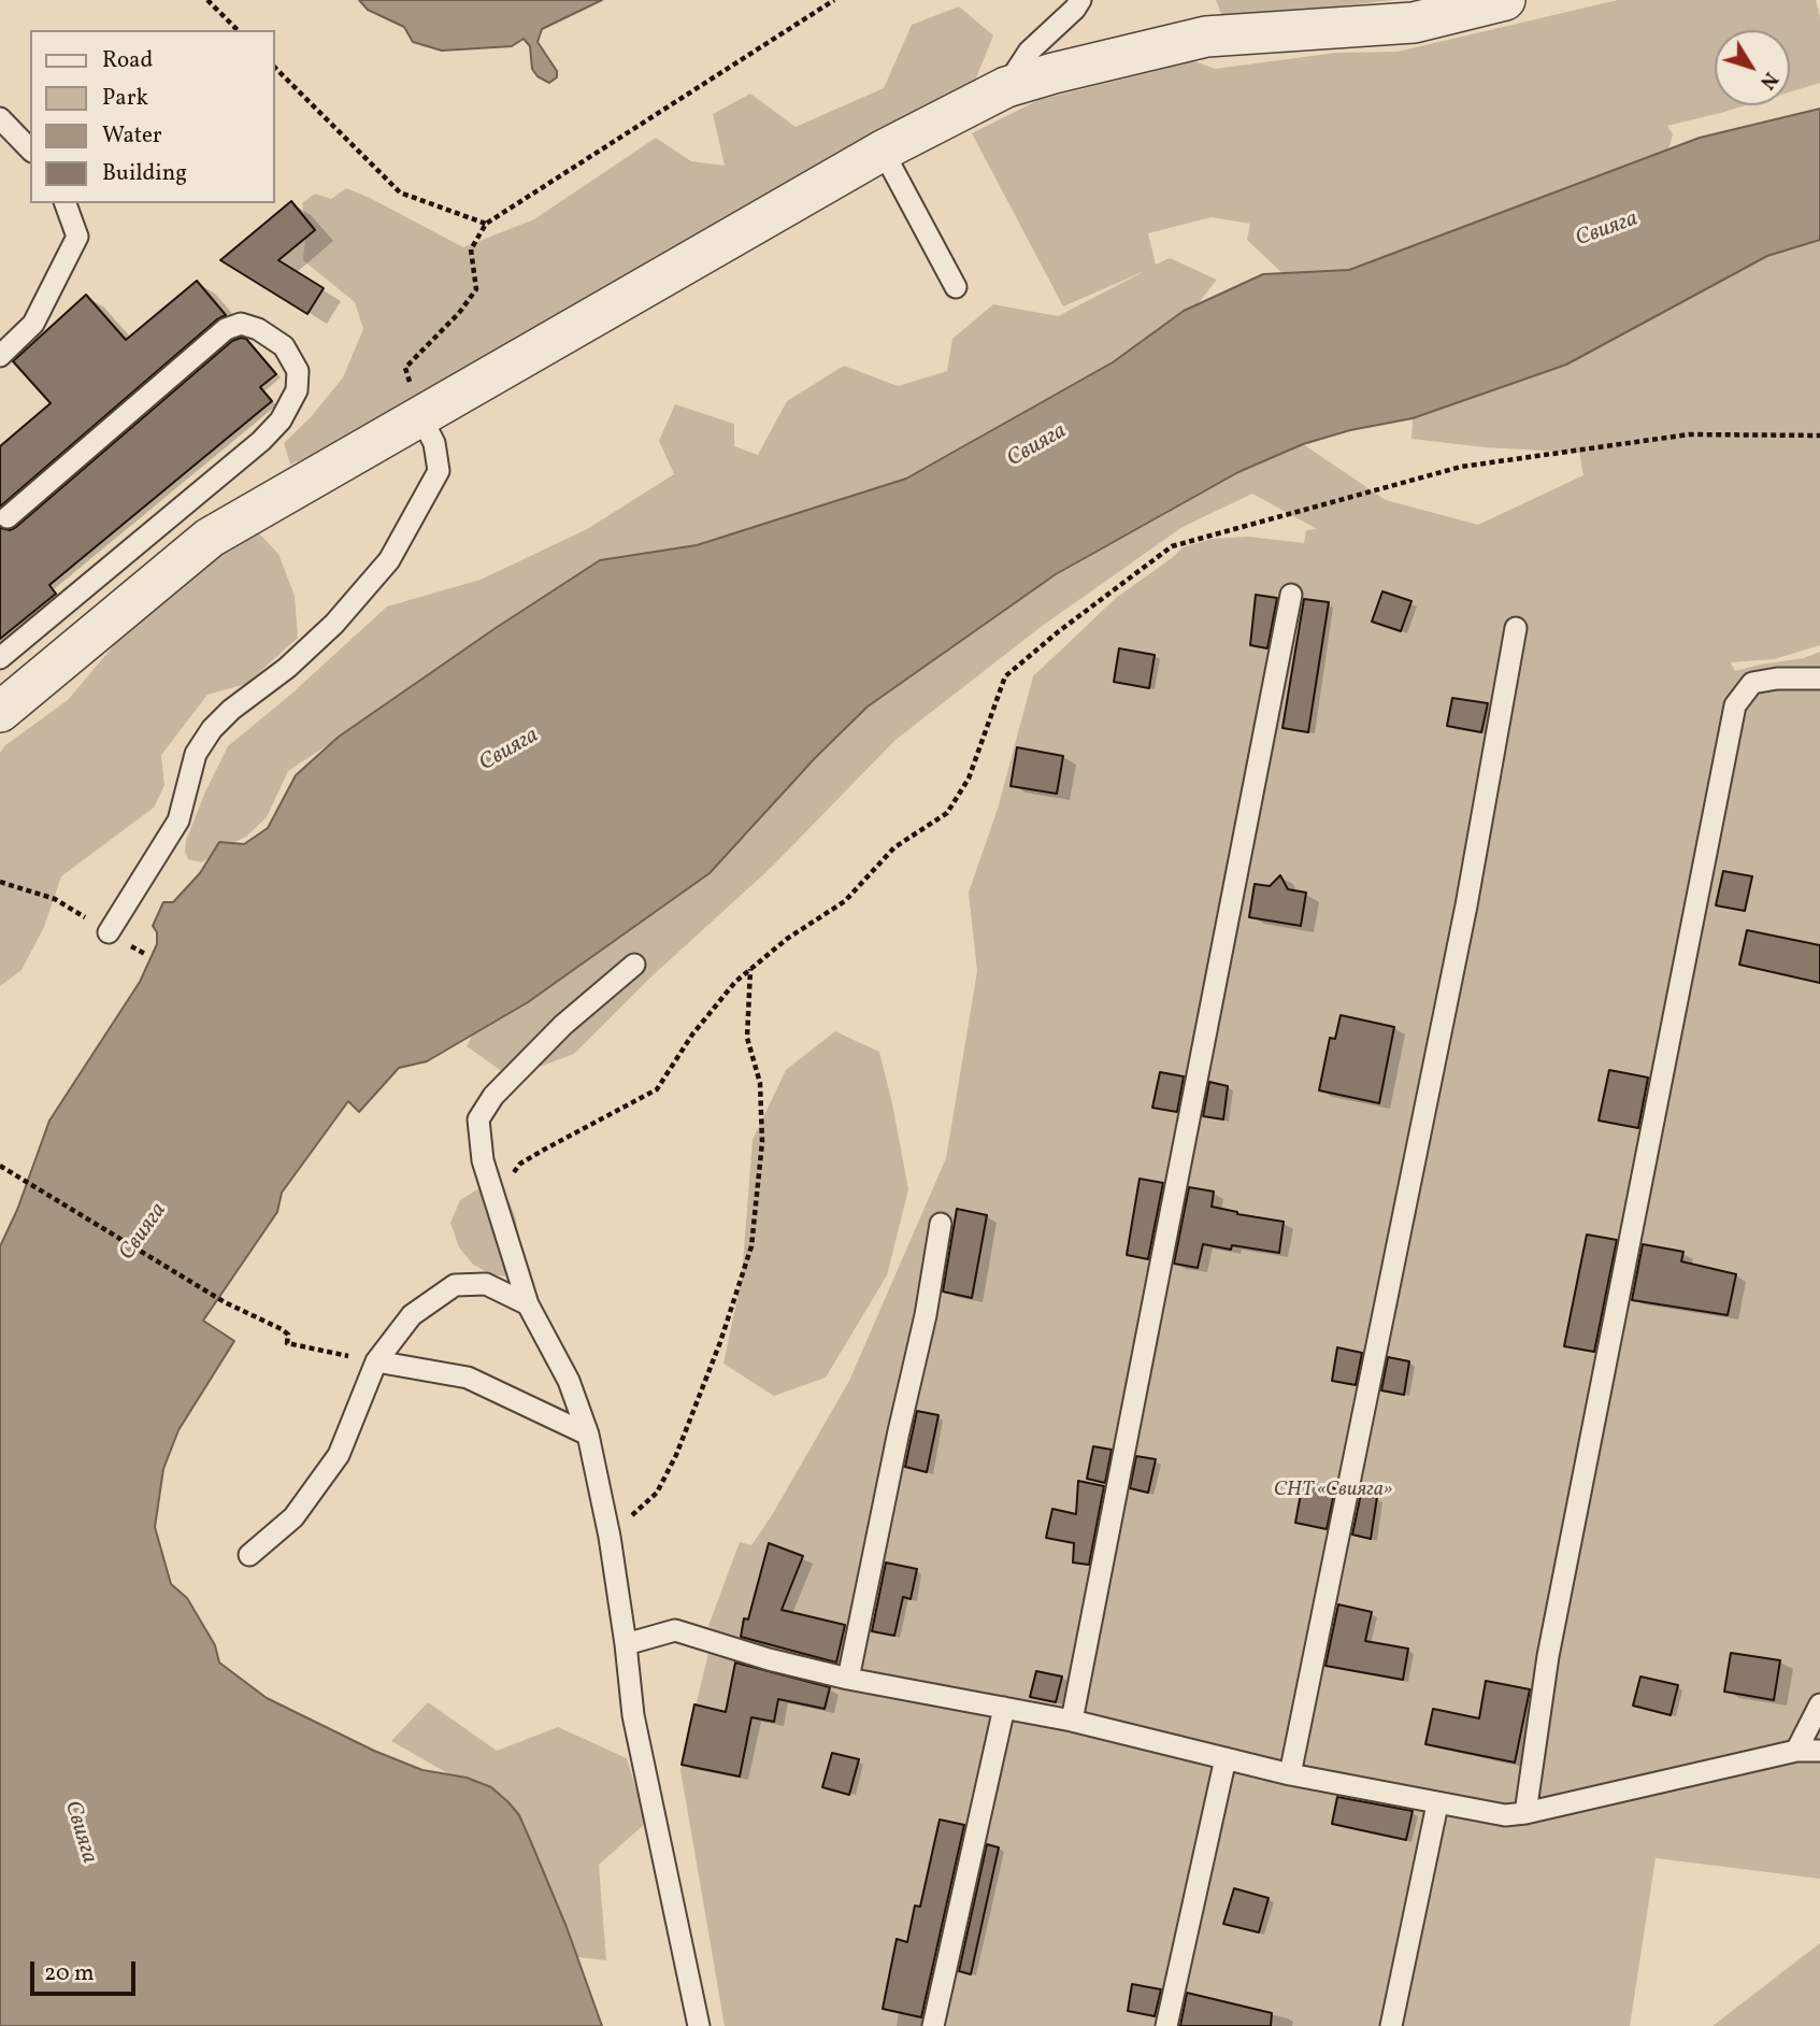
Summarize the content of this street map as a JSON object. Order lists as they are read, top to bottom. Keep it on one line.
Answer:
{"water":["Свияга"],"parks":["СНТ «Свияга»"],"legend":["Road","Park","Water","Building"],"scale_bar":"20 m","north":"bottom right"}
